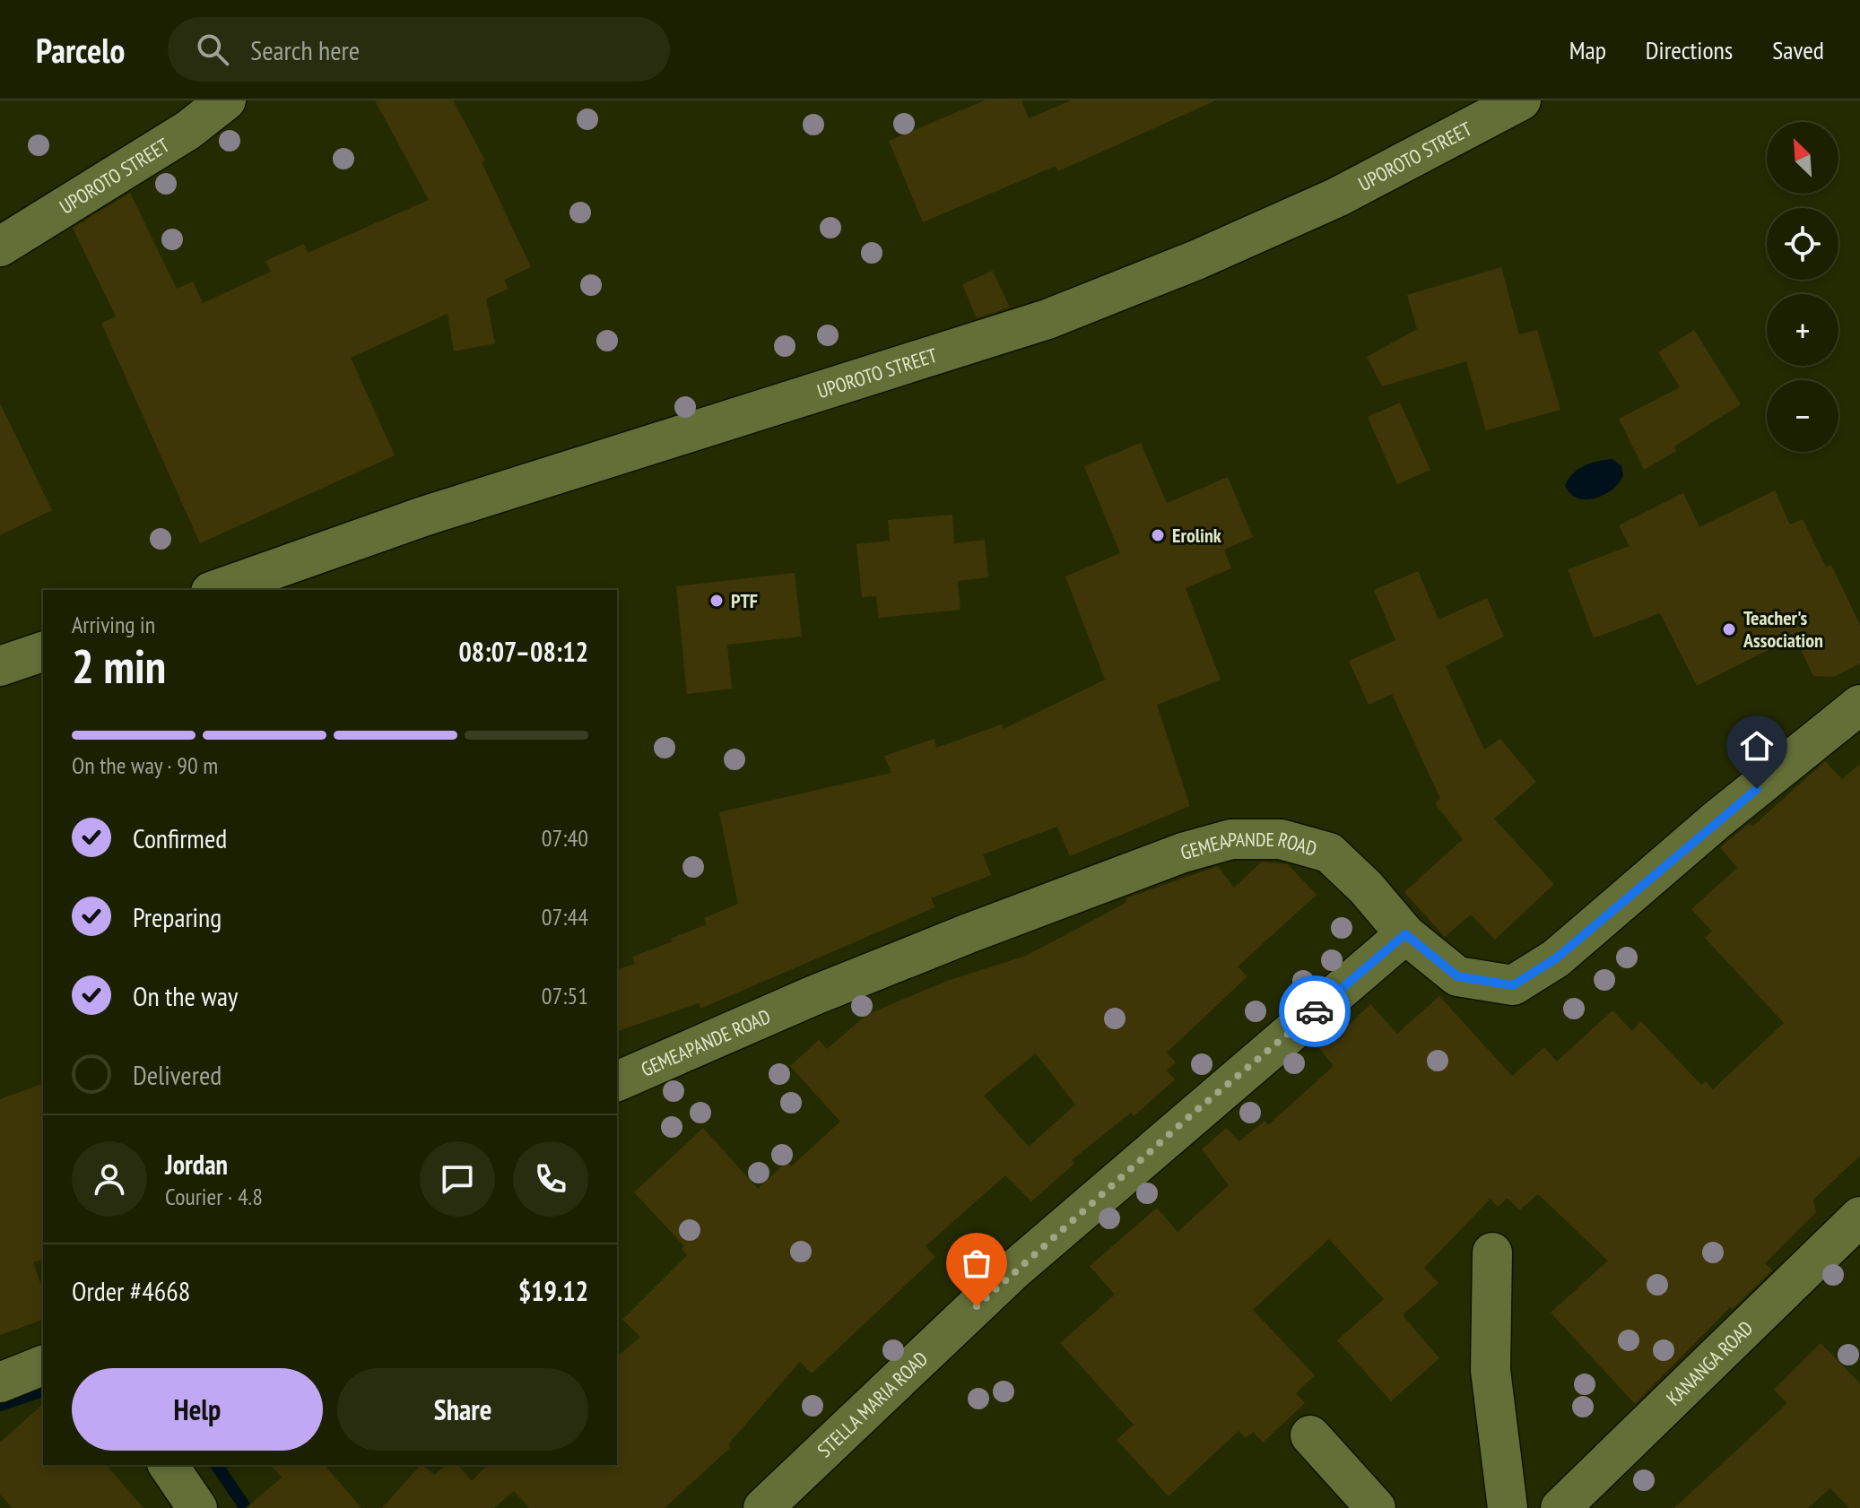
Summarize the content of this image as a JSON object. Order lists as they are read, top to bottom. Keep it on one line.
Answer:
{"streets":{"street":["UPOROTO STREET","GEMEAPANDE ROAD","KANANGA ROAD","STELLA MARIA ROAD"]},"crossings":[["GEMEAPANDE ROAD","STELLA MARIA ROAD"]],"places":["Erolink","PTF","Teacher's Association"],"north":"top left","page":{"header":"Parcelo","search":"Search here","nav":["Map","Directions","Saved"],"map_buttons":["+","−"],"heading":["2 min","Arriving in","08:07–08:12"],"panel":["Jordan","Courier · 4.8","Order #4668","$19.12"],"bar":"On the way · 90 m","list":[["Confirmed","07:40"],["Preparing","07:44"],["On the way","07:51"],"Delivered"],"buttons":["Help","Share"]}}
